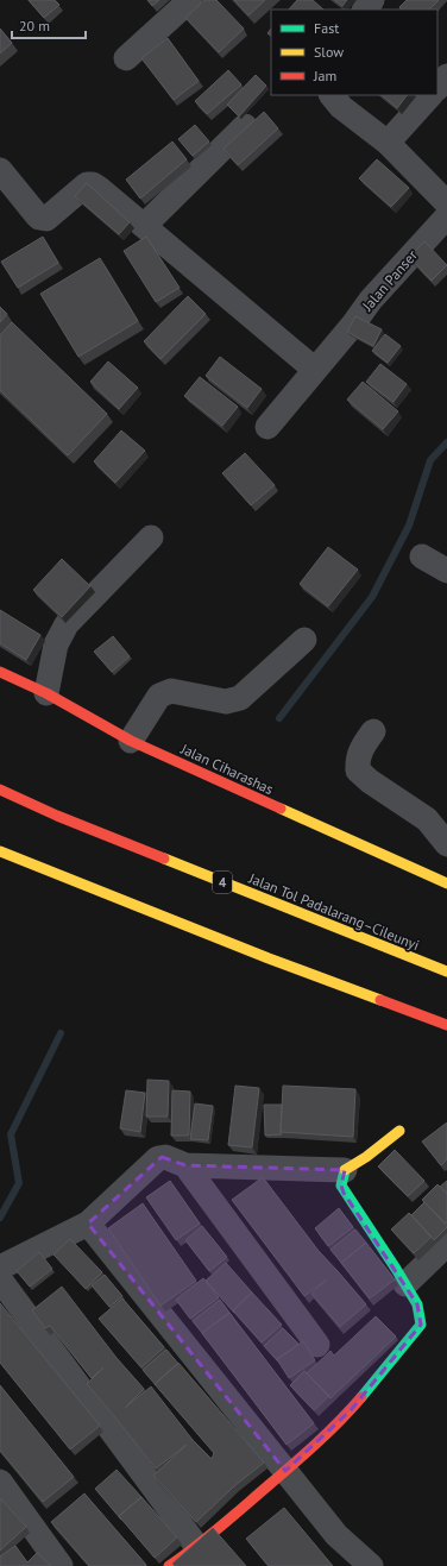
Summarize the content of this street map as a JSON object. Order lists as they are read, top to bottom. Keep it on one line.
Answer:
{"streets":{"main road":["Jalan Ciharashas","4","Jalan Tol Padalarang–Cileunyi"],"street":["Jalan Panser"]},"legend":["Fast","Slow","Jam"],"scale_bar":"20 m"}
